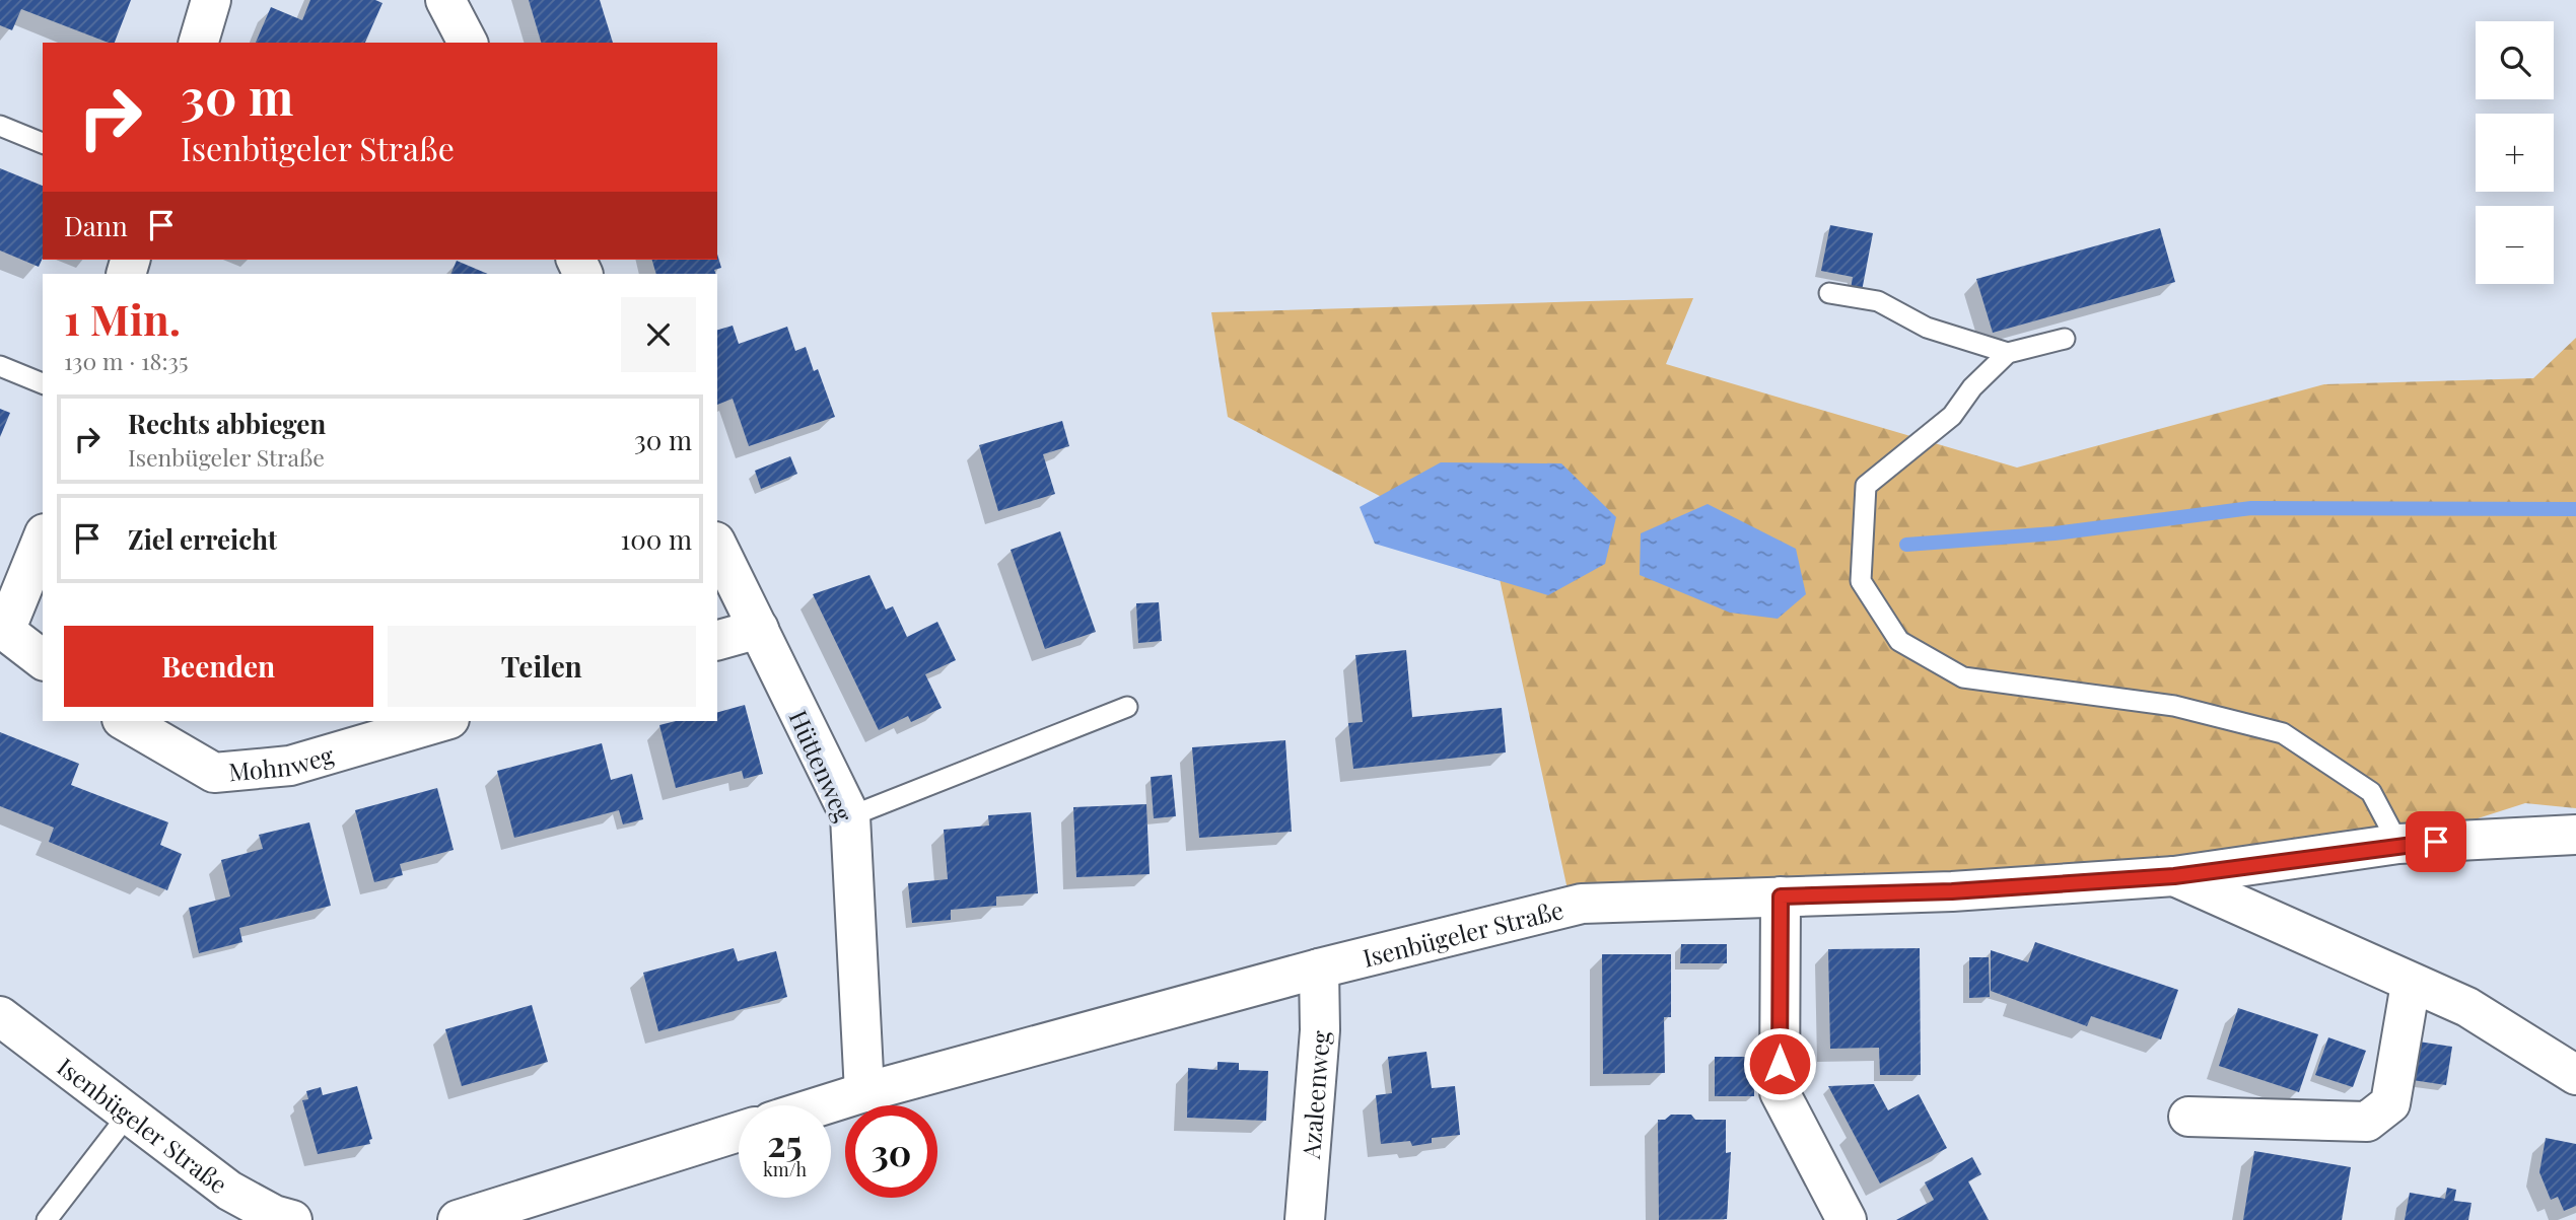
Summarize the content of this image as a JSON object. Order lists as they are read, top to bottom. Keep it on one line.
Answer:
{"streets":{"street":["Mohnweg","Hüttenweg","Isenbügeler Straße","Azaleenweg"]},"crossings":[["Hüttenweg","Isenbügeler Straße"],["Isenbügeler Straße","Azaleenweg"]],"page":{"map_buttons":["+","−"],"turn":["30 m","Isenbügeler Straße"],"then":"Dann","heading":["1 Min.","130 m · 18:35"],"list":[{"name":"Rechts abbiegen","note":"Isenbügeler Straße","value":"30 m"},{"name":"Ziel erreicht","value":"100 m"}],"buttons":["Beenden","Teilen"],"speed":"25 km/h","limit":"30"}}
